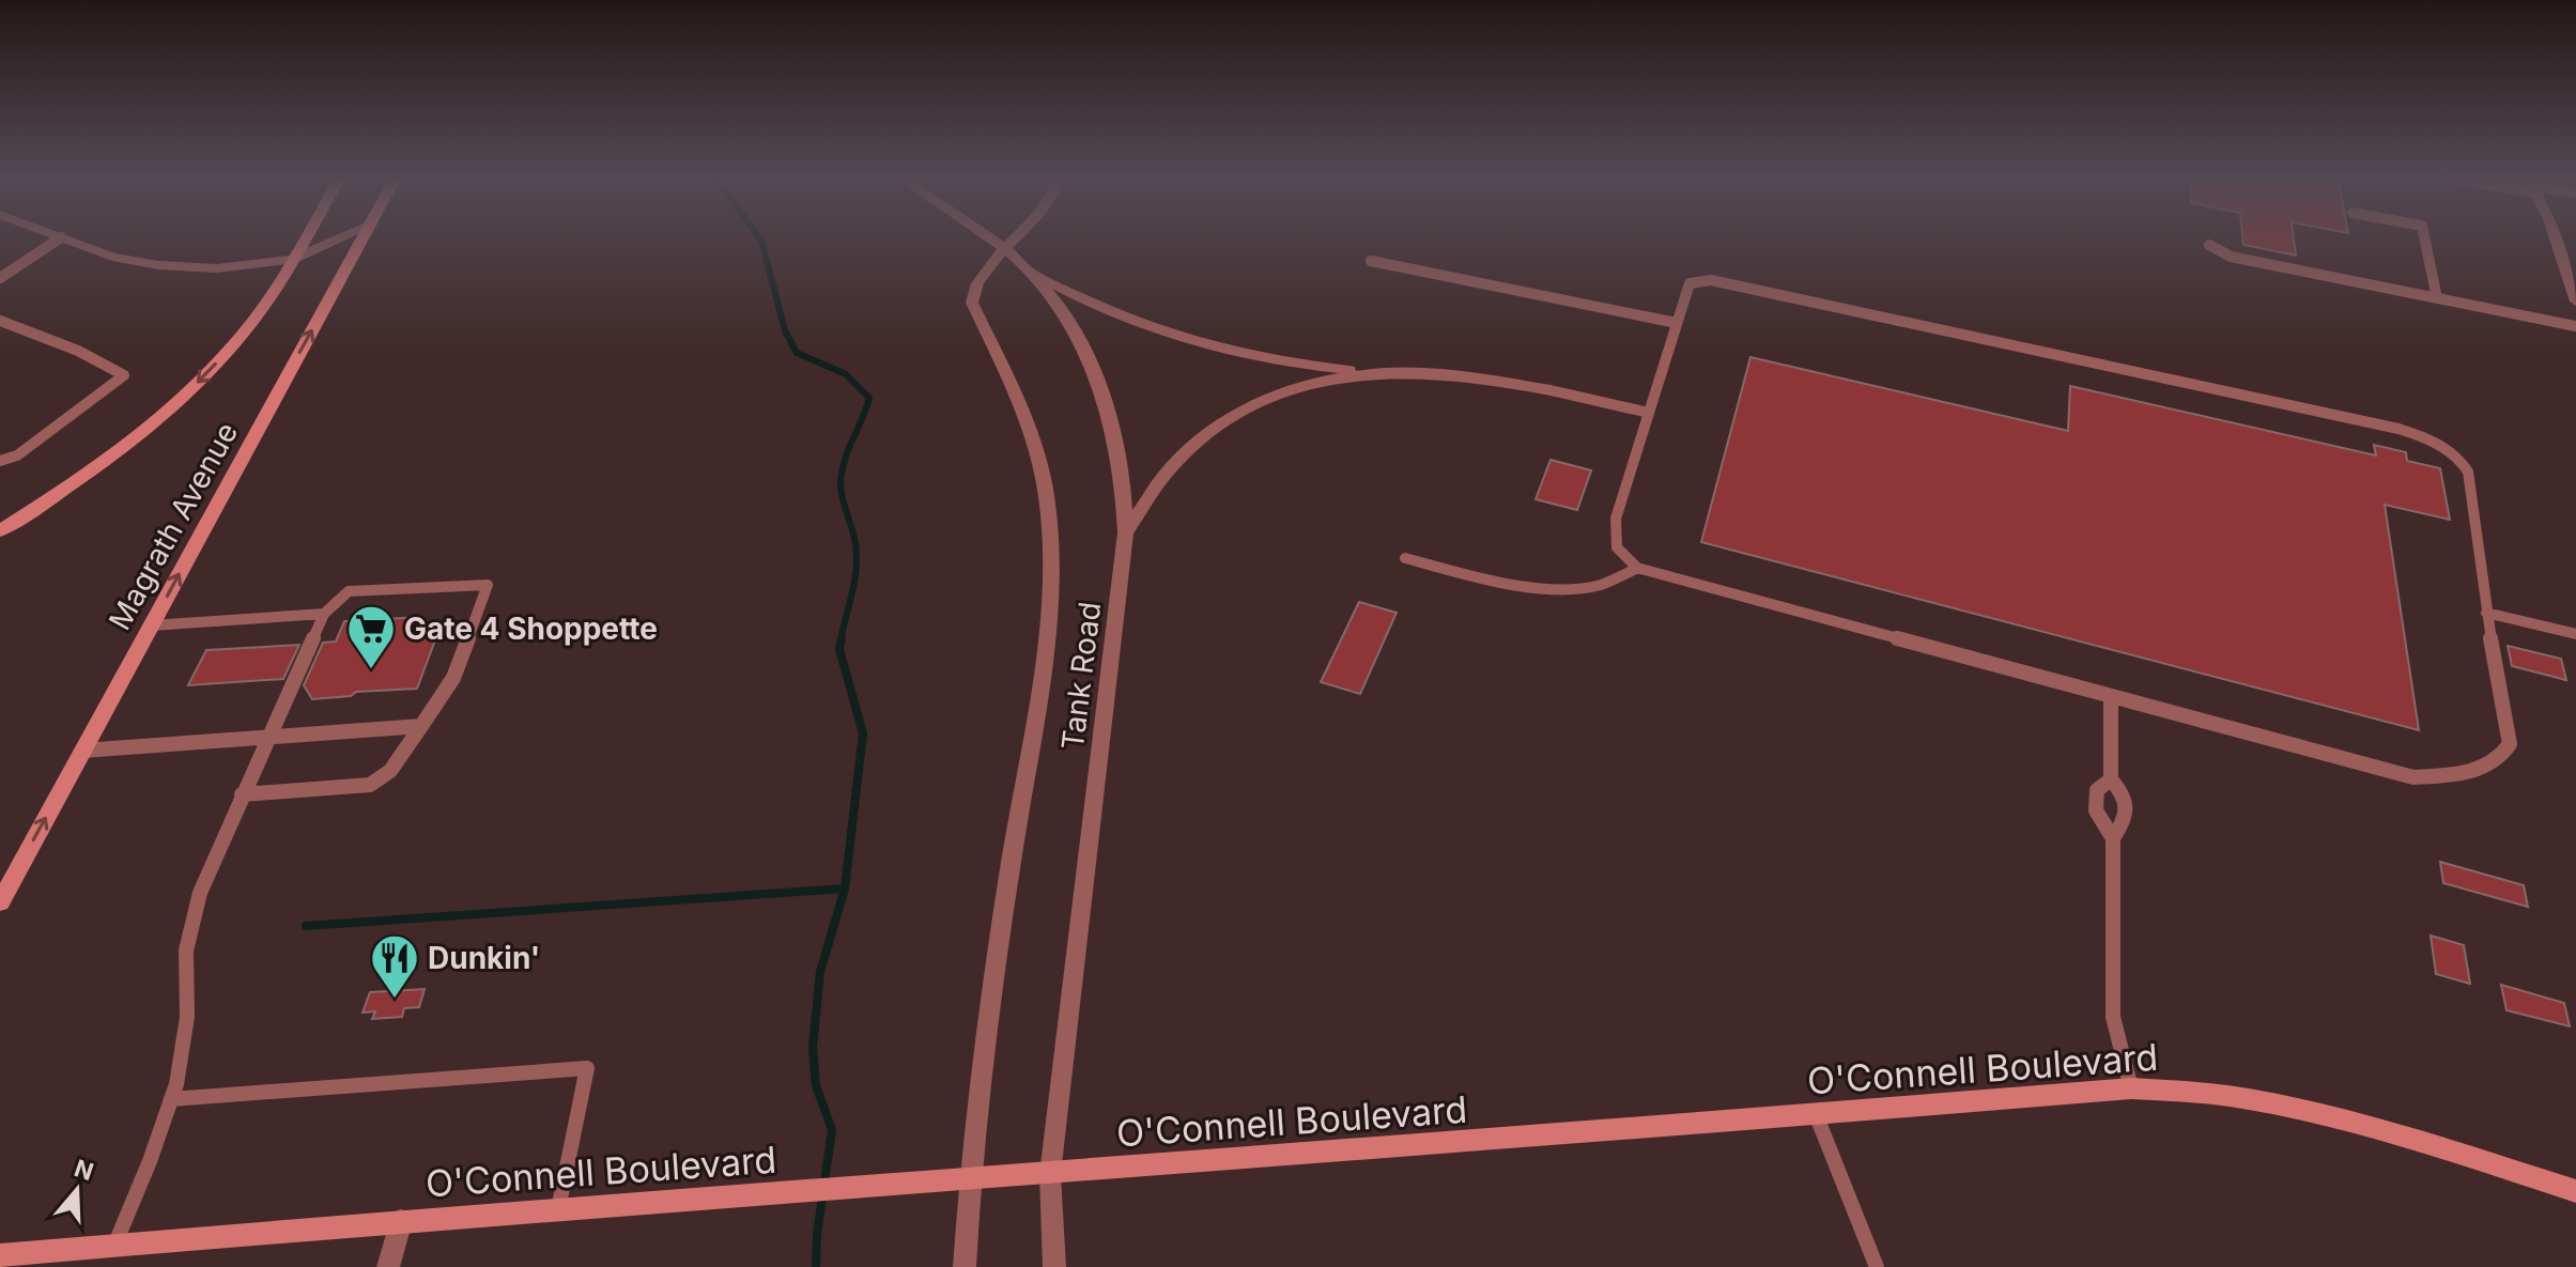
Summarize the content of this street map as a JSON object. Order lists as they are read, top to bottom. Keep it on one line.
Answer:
{"streets":{"street":["Magrath Avenue","Tank Road","O'Connell Boulevard"]},"crossings":[["Tank Road","O'Connell Boulevard"]],"places":{"supermarket":["Gate 4 Shoppette"],"restaurant":["Dunkin'"]},"north":"top"}
